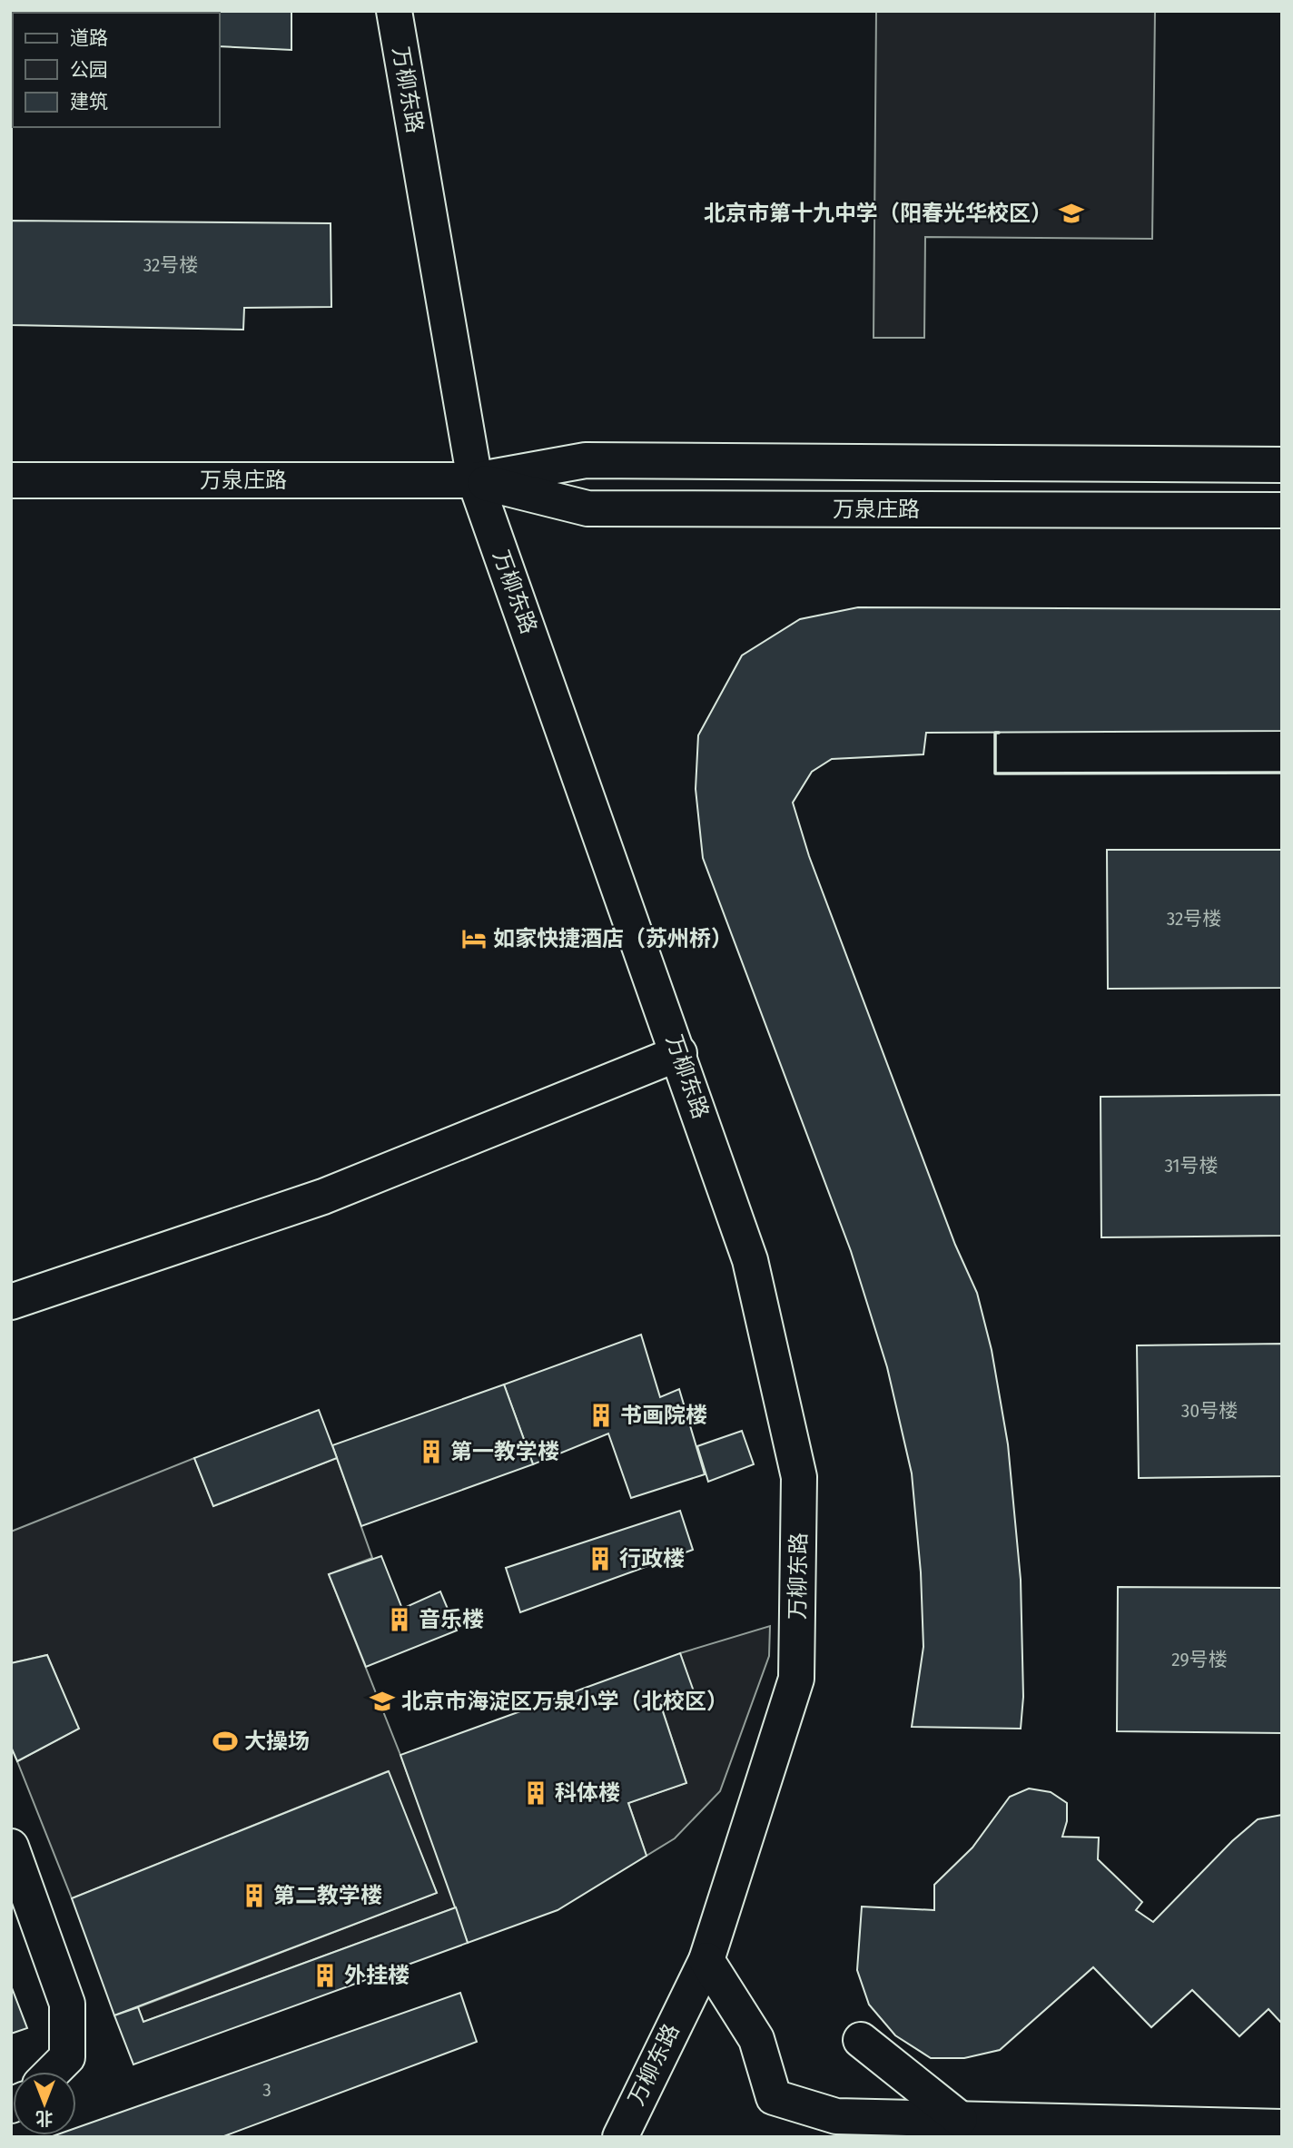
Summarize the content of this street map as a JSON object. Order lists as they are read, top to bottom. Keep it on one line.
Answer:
{"streets":{"street":["万柳东路","万泉庄路"]},"crossings":[["万柳东路","万泉庄路"]],"places":{"school or university":["北京市第十九中学（阳春光华校区）","北京市海淀区万泉小学（北校区）"],"hotel":["如家快捷酒店（苏州桥）"],"building":["书画院楼","第一教学楼","行政楼","音乐楼","科体楼","第二教学楼","外挂楼"],"sports":["大操场"]},"house_numbers":["32号楼","32号楼","31号楼","30号楼","29号楼","3"],"legend":["道路","公园","建筑"],"north":"bottom"}
